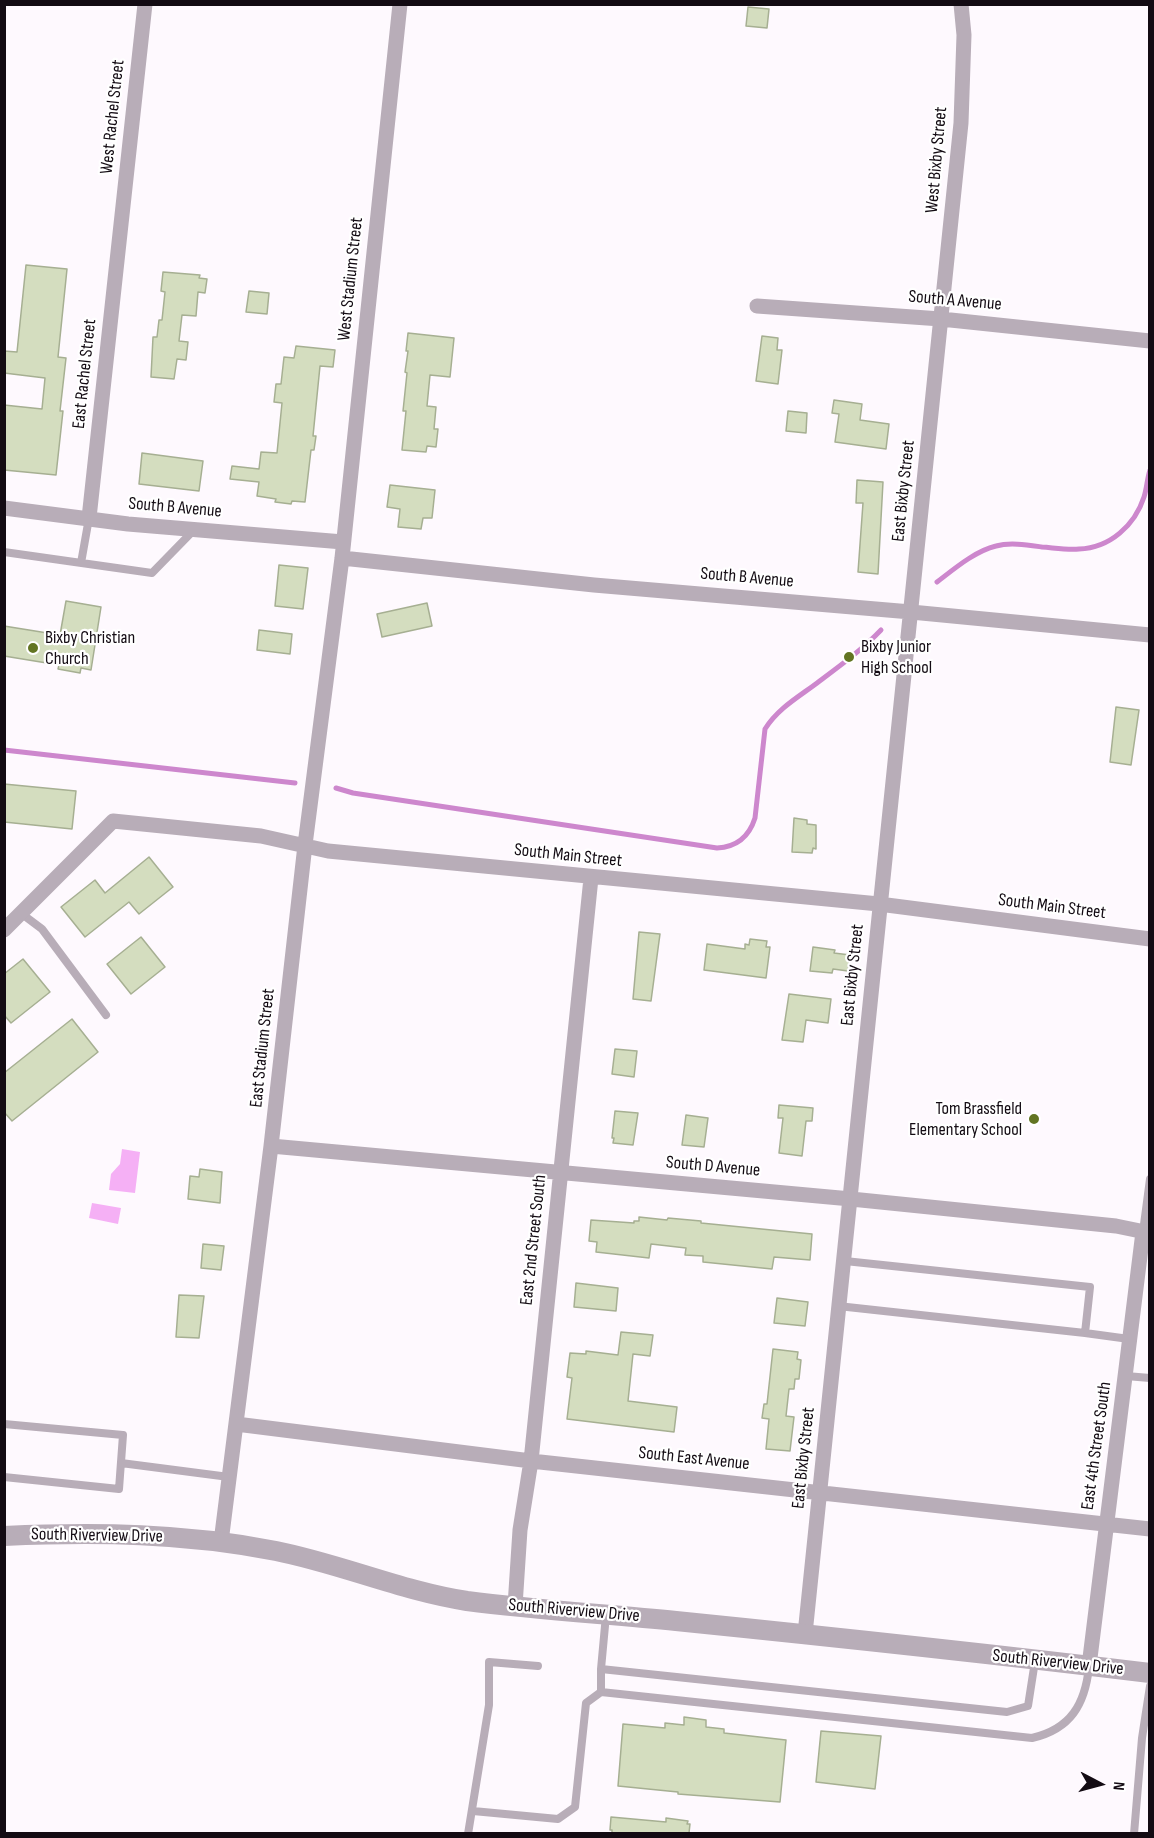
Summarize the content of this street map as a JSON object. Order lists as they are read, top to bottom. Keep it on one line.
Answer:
{"streets":{"street":["West Rachel Street","West Bixby Street","West Stadium Street","South A Avenue","East Rachel Street","East Bixby Street","South B Avenue","South Main Street","East Stadium Street","South D Avenue","East 2nd Street South","East 4th Street South","South East Avenue","South Riverview Drive"]},"crossings":[["West Rachel Street","East Rachel Street"],["West Bixby Street","South A Avenue"],["West Bixby Street","East Bixby Street"],["West Stadium Street","South B Avenue"],["West Stadium Street","East Stadium Street"],["South A Avenue","East Bixby Street"],["East Rachel Street","South B Avenue"],["East Bixby Street","South B Avenue"],["East Bixby Street","South Main Street"],["East Bixby Street","South D Avenue"],["East Bixby Street","South East Avenue"],["East Bixby Street","South Riverview Drive"],["South B Avenue","East Stadium Street"],["South Main Street","East Stadium Street"],["South Main Street","East 2nd Street South"],["East Stadium Street","South D Avenue"],["East Stadium Street","South East Avenue"],["East Stadium Street","South Riverview Drive"],["South D Avenue","East 2nd Street South"],["South D Avenue","East 4th Street South"],["East 2nd Street South","South East Avenue"],["East 2nd Street South","South Riverview Drive"],["East 4th Street South","South East Avenue"],["East 4th Street South","South Riverview Drive"]],"places":["Bixby Christian Church","Bixby Junior High School","Tom Brassfield Elementary School"],"north":"right"}
